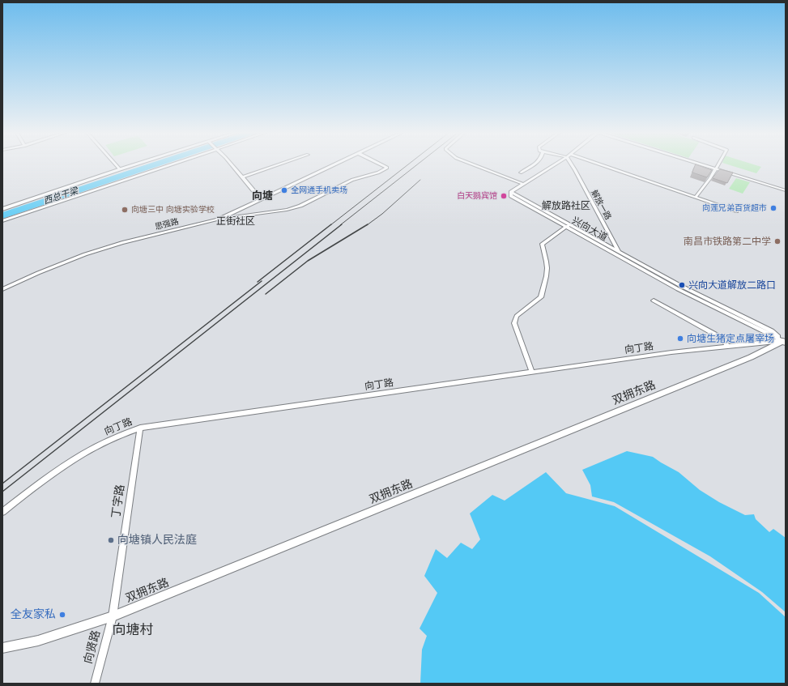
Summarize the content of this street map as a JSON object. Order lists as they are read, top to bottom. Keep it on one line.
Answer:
{"streets":{"main road":["双拥东路"],"street":["解放一路","思强路","兴向大道","向丁路","丁字路","向贤路"]},"crossings":[["解放一路","兴向大道"],["兴向大道","向丁路"],["兴向大道","双拥东路"],["向丁路","双拥东路"],["向丁路","丁字路"],["双拥东路","丁字路"],["双拥东路","向贤路"],["丁字路","向贤路"]],"districts":["向塘","解放路社区","正街社区","向塘村"],"water":["西总干梁"],"places":["全网通手机卖场","白天鹅宾馆","向莲兄弟百货超市","向塘三中 向塘实验学校","南昌市铁路第二中学","兴向大道解放二路口","向塘生猪定点屠宰场","向塘镇人民法庭","全友家私"]}
